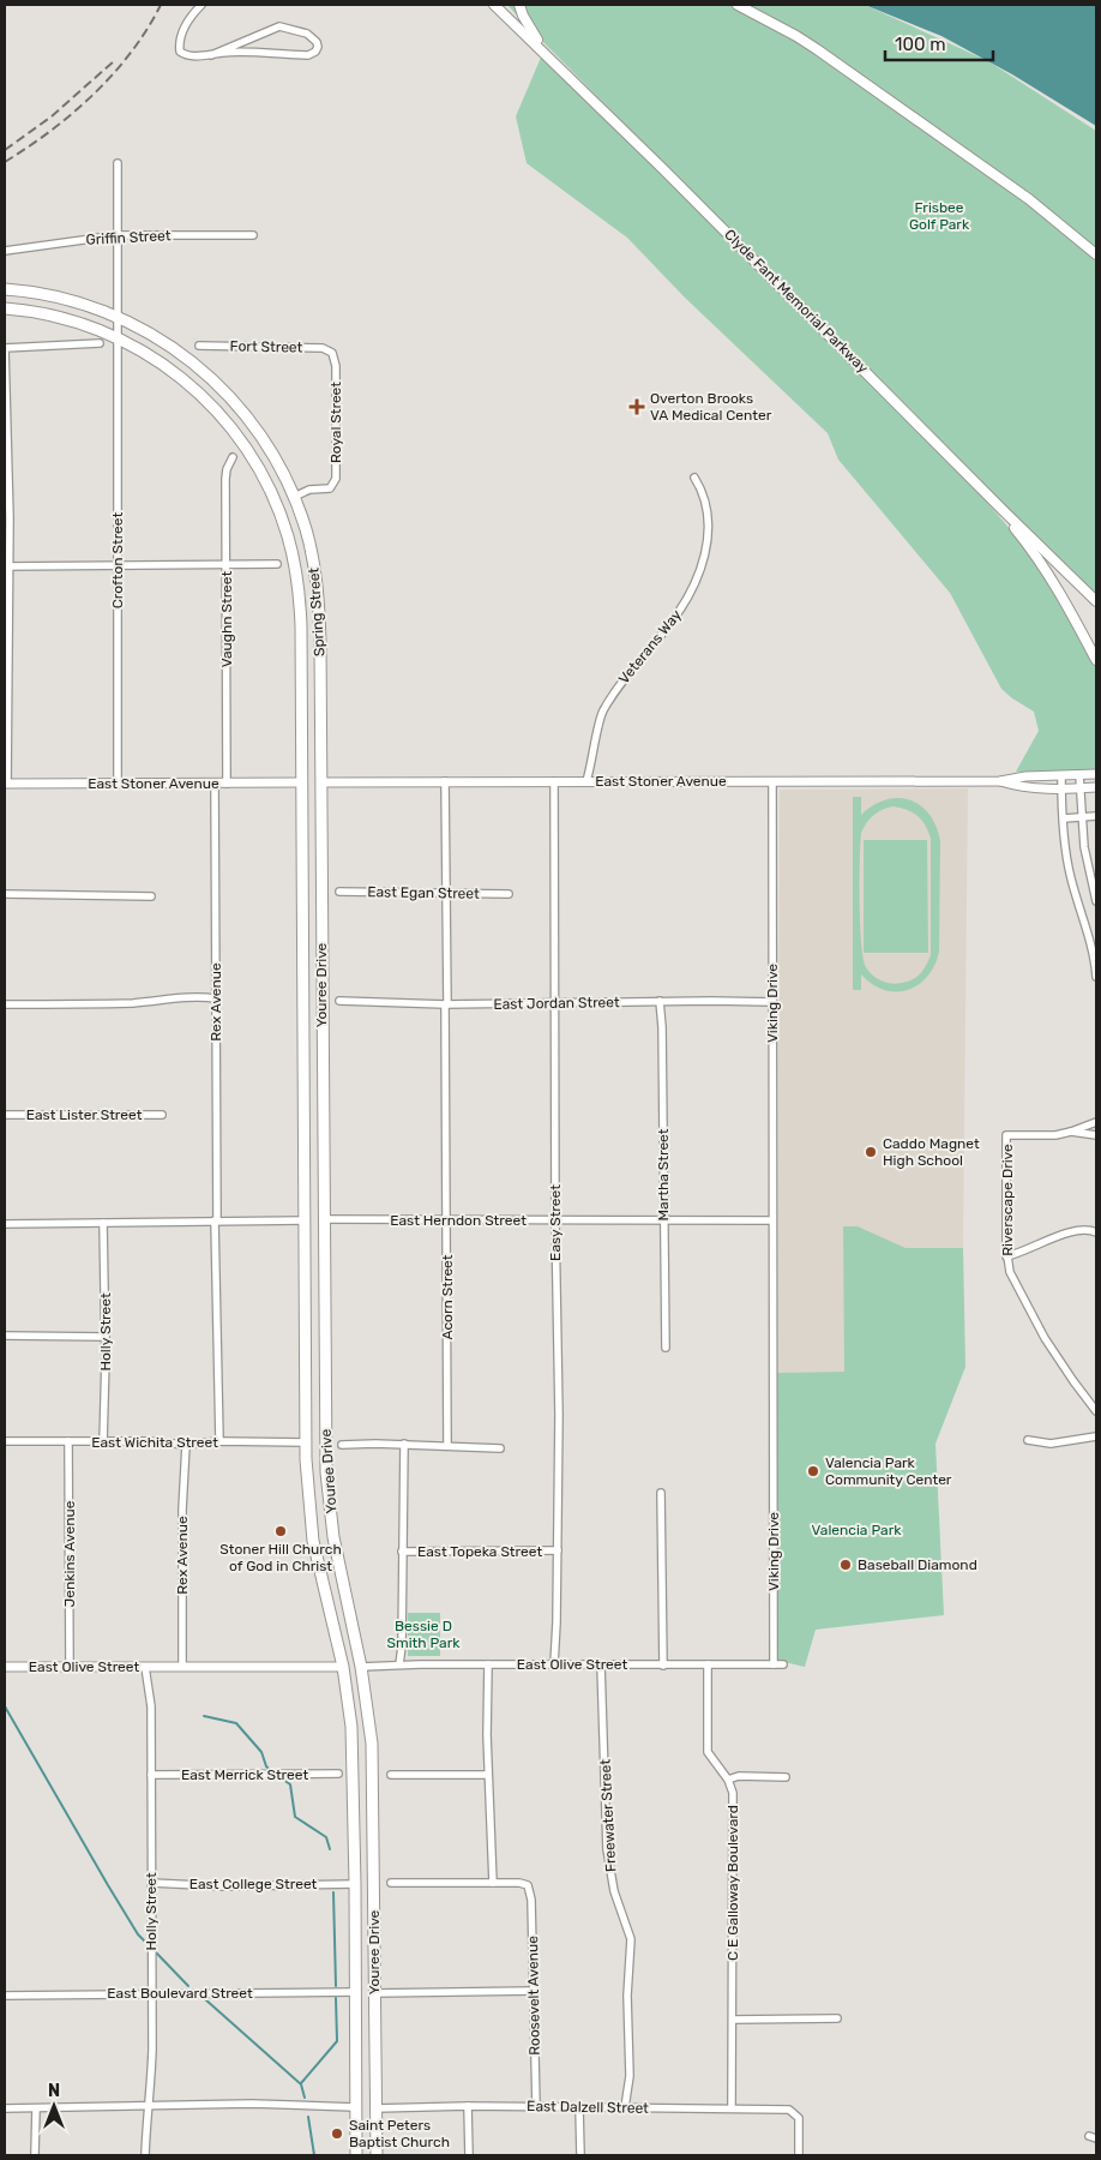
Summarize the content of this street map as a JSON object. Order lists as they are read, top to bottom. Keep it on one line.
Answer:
{"streets":{"main road":["Clyde Fant Memorial Parkway","Spring Street","Youree Drive"],"street":["Griffin Street","Fort Street","Royal Street","Crofton Street","Vaughn Street","Veterans Way","East Stoner Avenue","East Egan Street","Rex Avenue","East Jordan Street","Viking Drive","East Lister Street","Martha Street","Riverscape Drive","East Herndon Street","Easy Street","Acorn Street","Holly Street","East Wichita Street","East Topeka Street","Jenkins Avenue","East Olive Street","East Merrick Street","Freewater Street","C E Galloway Boulevard","East College Street","East Boulevard Street","Roosevelt Avenue","East Dalzell Street"]},"crossings":[["Fort Street","Royal Street"],["Royal Street","Spring Street"],["Crofton Street","Spring Street"],["Crofton Street","East Stoner Avenue"],["Spring Street","East Stoner Avenue"],["Spring Street","Youree Drive"],["Vaughn Street","East Stoner Avenue"],["Veterans Way","East Stoner Avenue"],["East Stoner Avenue","Youree Drive"],["East Stoner Avenue","Rex Avenue"],["East Stoner Avenue","Viking Drive"],["East Stoner Avenue","Easy Street"],["East Stoner Avenue","Acorn Street"],["East Egan Street","Acorn Street"],["Youree Drive","East Herndon Street"],["Youree Drive","East Wichita Street"],["Youree Drive","East Olive Street"],["Youree Drive","East College Street"],["Youree Drive","East Boulevard Street"],["Youree Drive","East Dalzell Street"],["Rex Avenue","East Wichita Street"],["Rex Avenue","East Olive Street"],["East Jordan Street","Viking Drive"],["East Jordan Street","Martha Street"],["East Jordan Street","Easy Street"],["East Jordan Street","Acorn Street"],["Viking Drive","East Herndon Street"],["Viking Drive","East Olive Street"],["Martha Street","East Herndon Street"],["East Herndon Street","Easy Street"],["East Herndon Street","Acorn Street"],["Easy Street","East Topeka Street"],["Easy Street","East Olive Street"],["Holly Street","East Wichita Street"],["Holly Street","East Olive Street"],["Holly Street","East Merrick Street"],["Holly Street","East College Street"],["Holly Street","East Boulevard Street"],["East Wichita Street","Jenkins Avenue"],["Jenkins Avenue","East Olive Street"],["East Olive Street","Freewater Street"],["East Olive Street","C E Galloway Boulevard"],["Freewater Street","East Dalzell Street"],["C E Galloway Boulevard","East Dalzell Street"],["Roosevelt Avenue","East Dalzell Street"]],"parks":["Frisbee Golf Park","Valencia Park","Bessie D Smith Park"],"places":{"health":["Overton Brooks VA Medical Center"],"other":["Caddo Magnet High School","Valencia Park Community Center","Stoner Hill Church of God in Christ","Baseball Diamond","Saint Peters Baptist Church"]},"scale_bar":"100 m","north":"top"}
